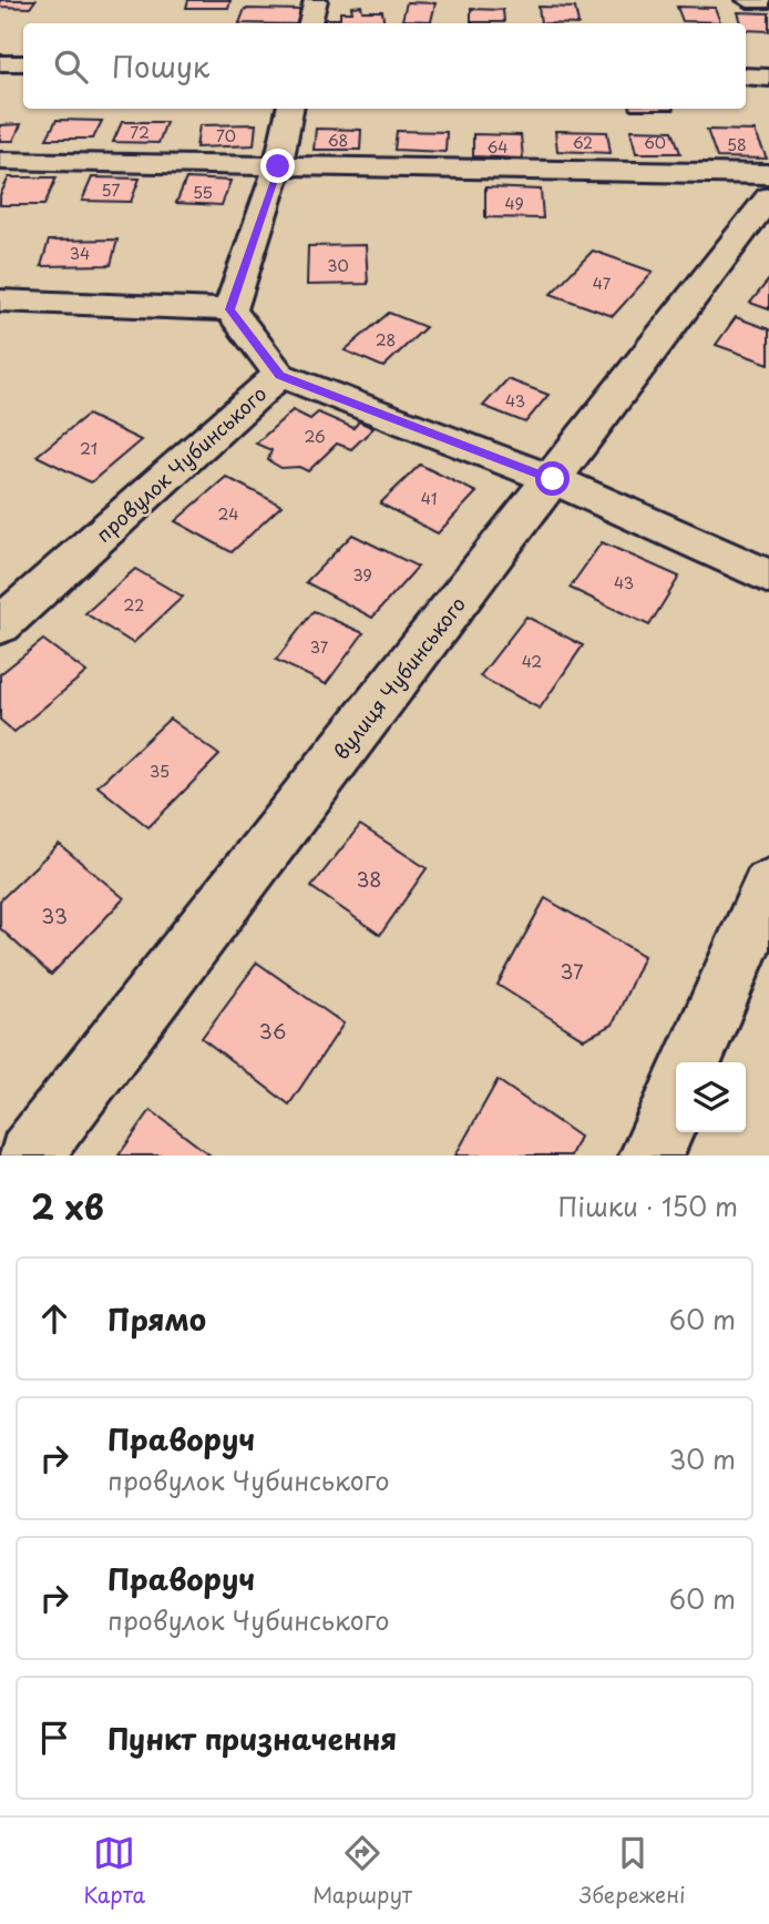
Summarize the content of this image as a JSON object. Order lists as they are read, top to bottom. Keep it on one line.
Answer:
{"streets":{"street":["провулок Чубинського","вулиця Чубинського"]},"house_numbers":["72","70","68","62","60","58","64","57","55","49","34","30","47","28","43","26","21","41","24","39","43","22","37","42","35","38","33","37","36"],"page":{"search":"Пошук","heading":["2 хв","Пішки · 150 m"],"list":[["Прямо","60 m"],["Праворуч","провулок Чубинського","30 m"],["Праворуч","провулок Чубинського","60 m"],"Пункт призначення"],"nav":["Карта","Маршрут","Збережені"]}}
